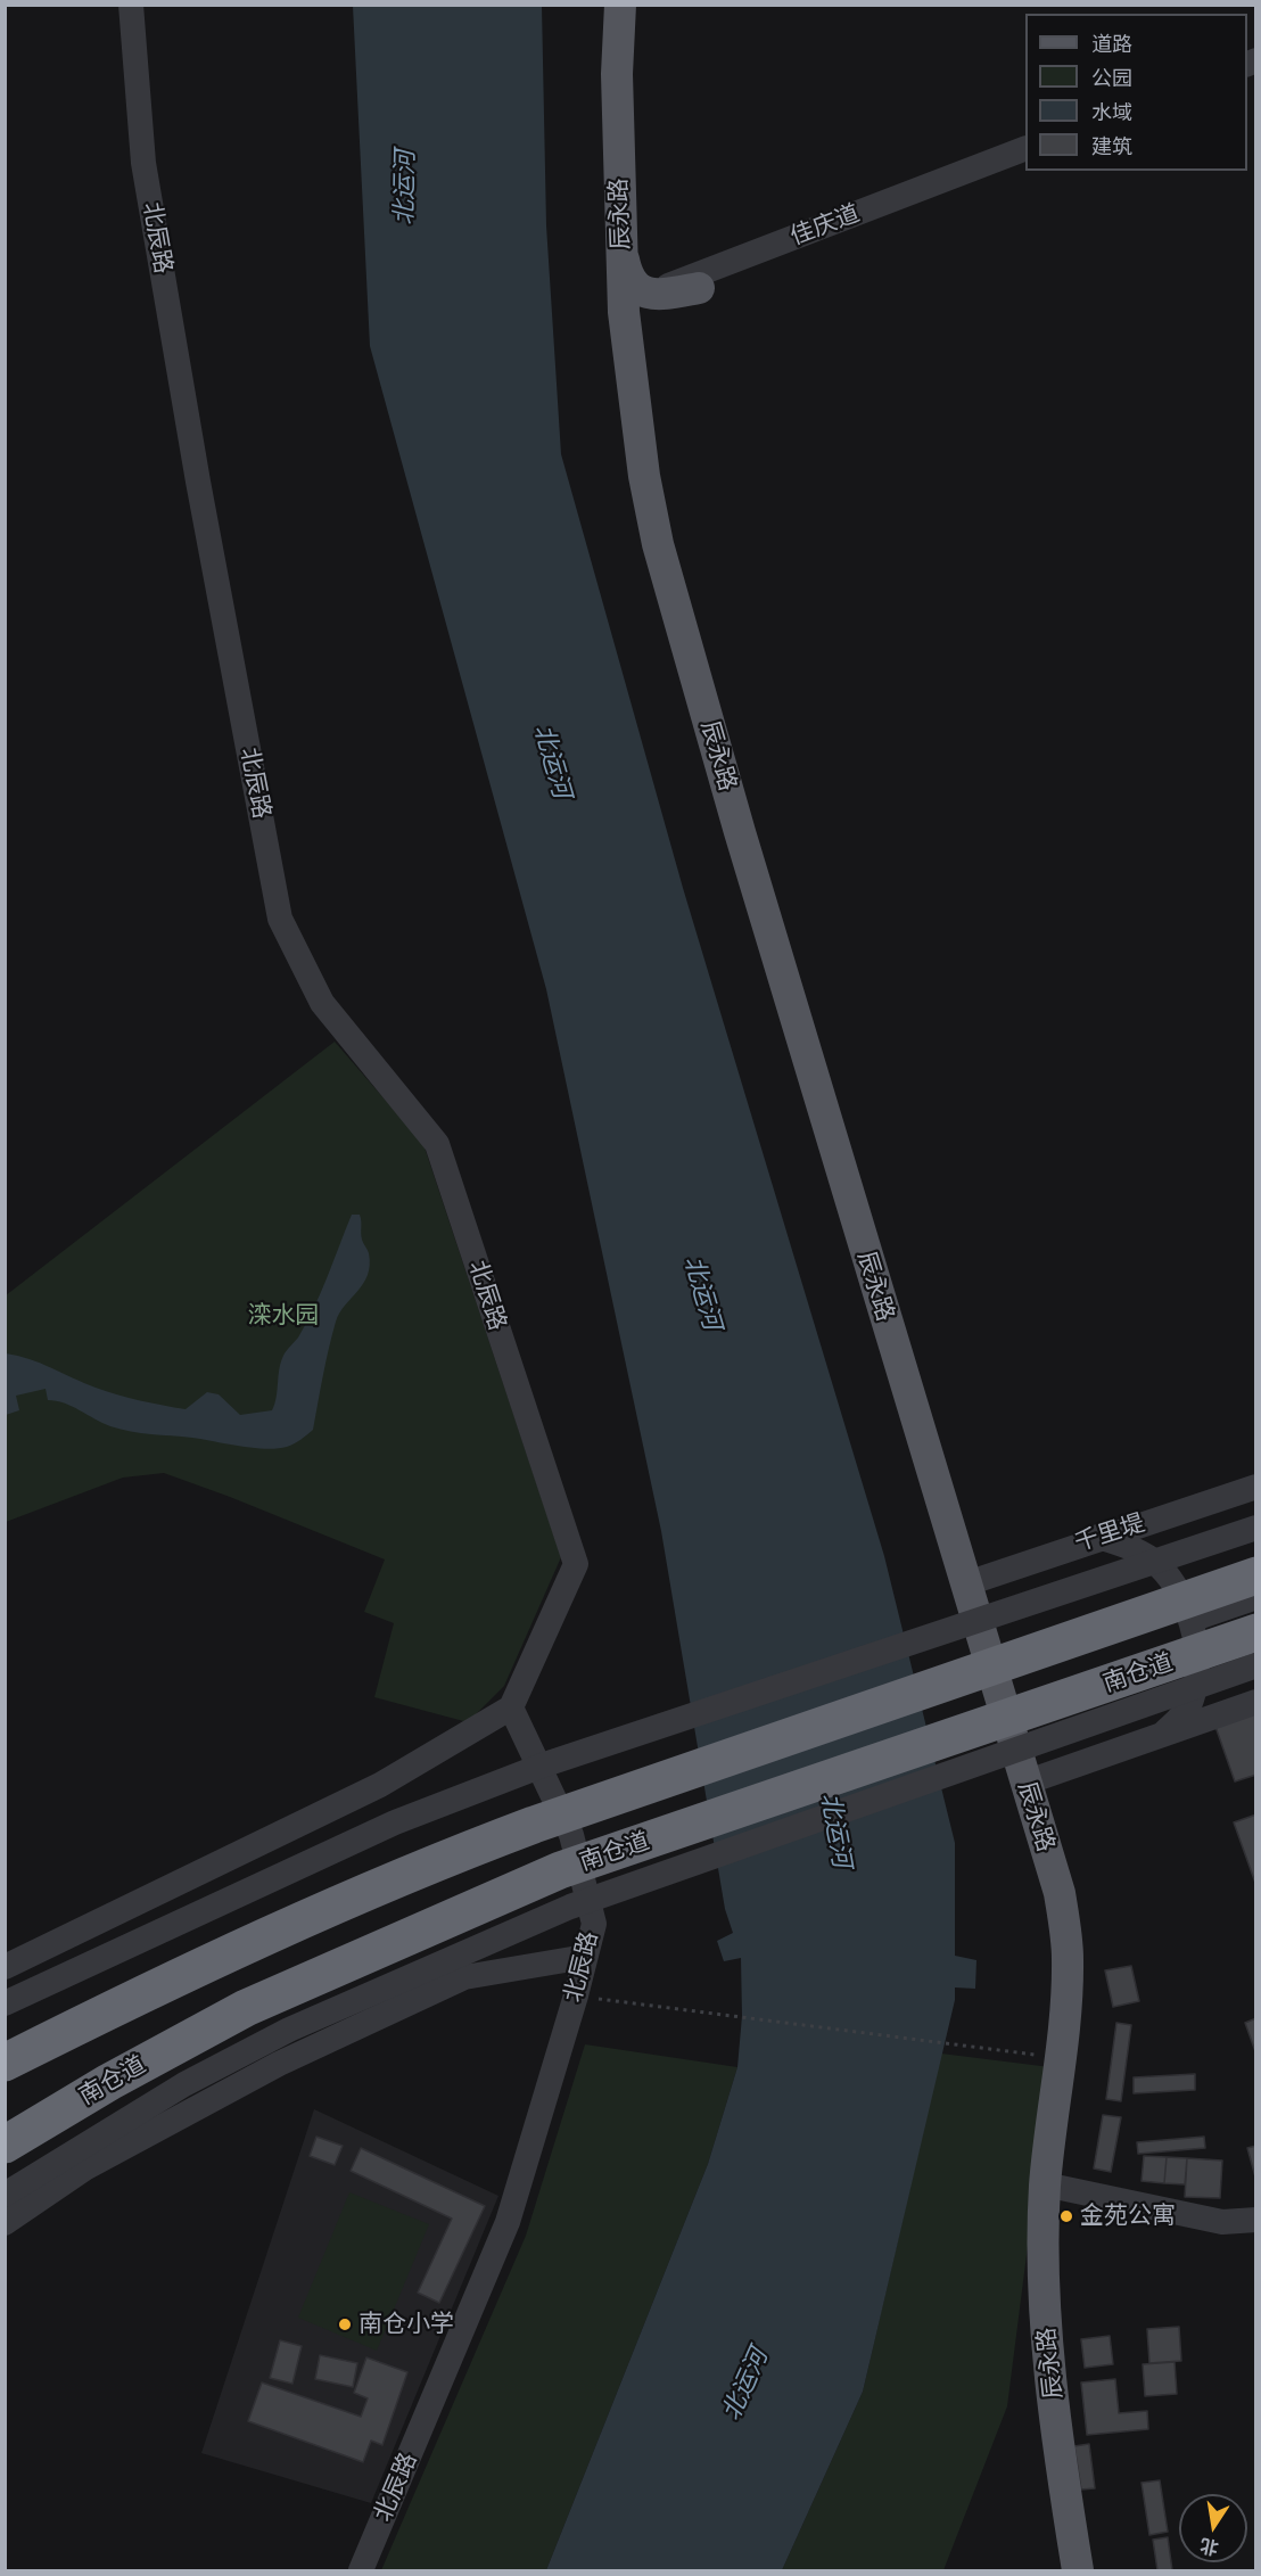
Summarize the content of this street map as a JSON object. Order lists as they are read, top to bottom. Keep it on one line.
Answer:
{"streets":{"highway":["南仓道"],"main road":["辰永路"],"street":["佳庆道","北辰路","千里堤"]},"crossings":[["辰永路","千里堤"]],"water":["北运河"],"parks":["滦水园"],"places":["金苑公寓","南仓小学"],"legend":["道路","公园","水域","建筑"],"north":"bottom"}
